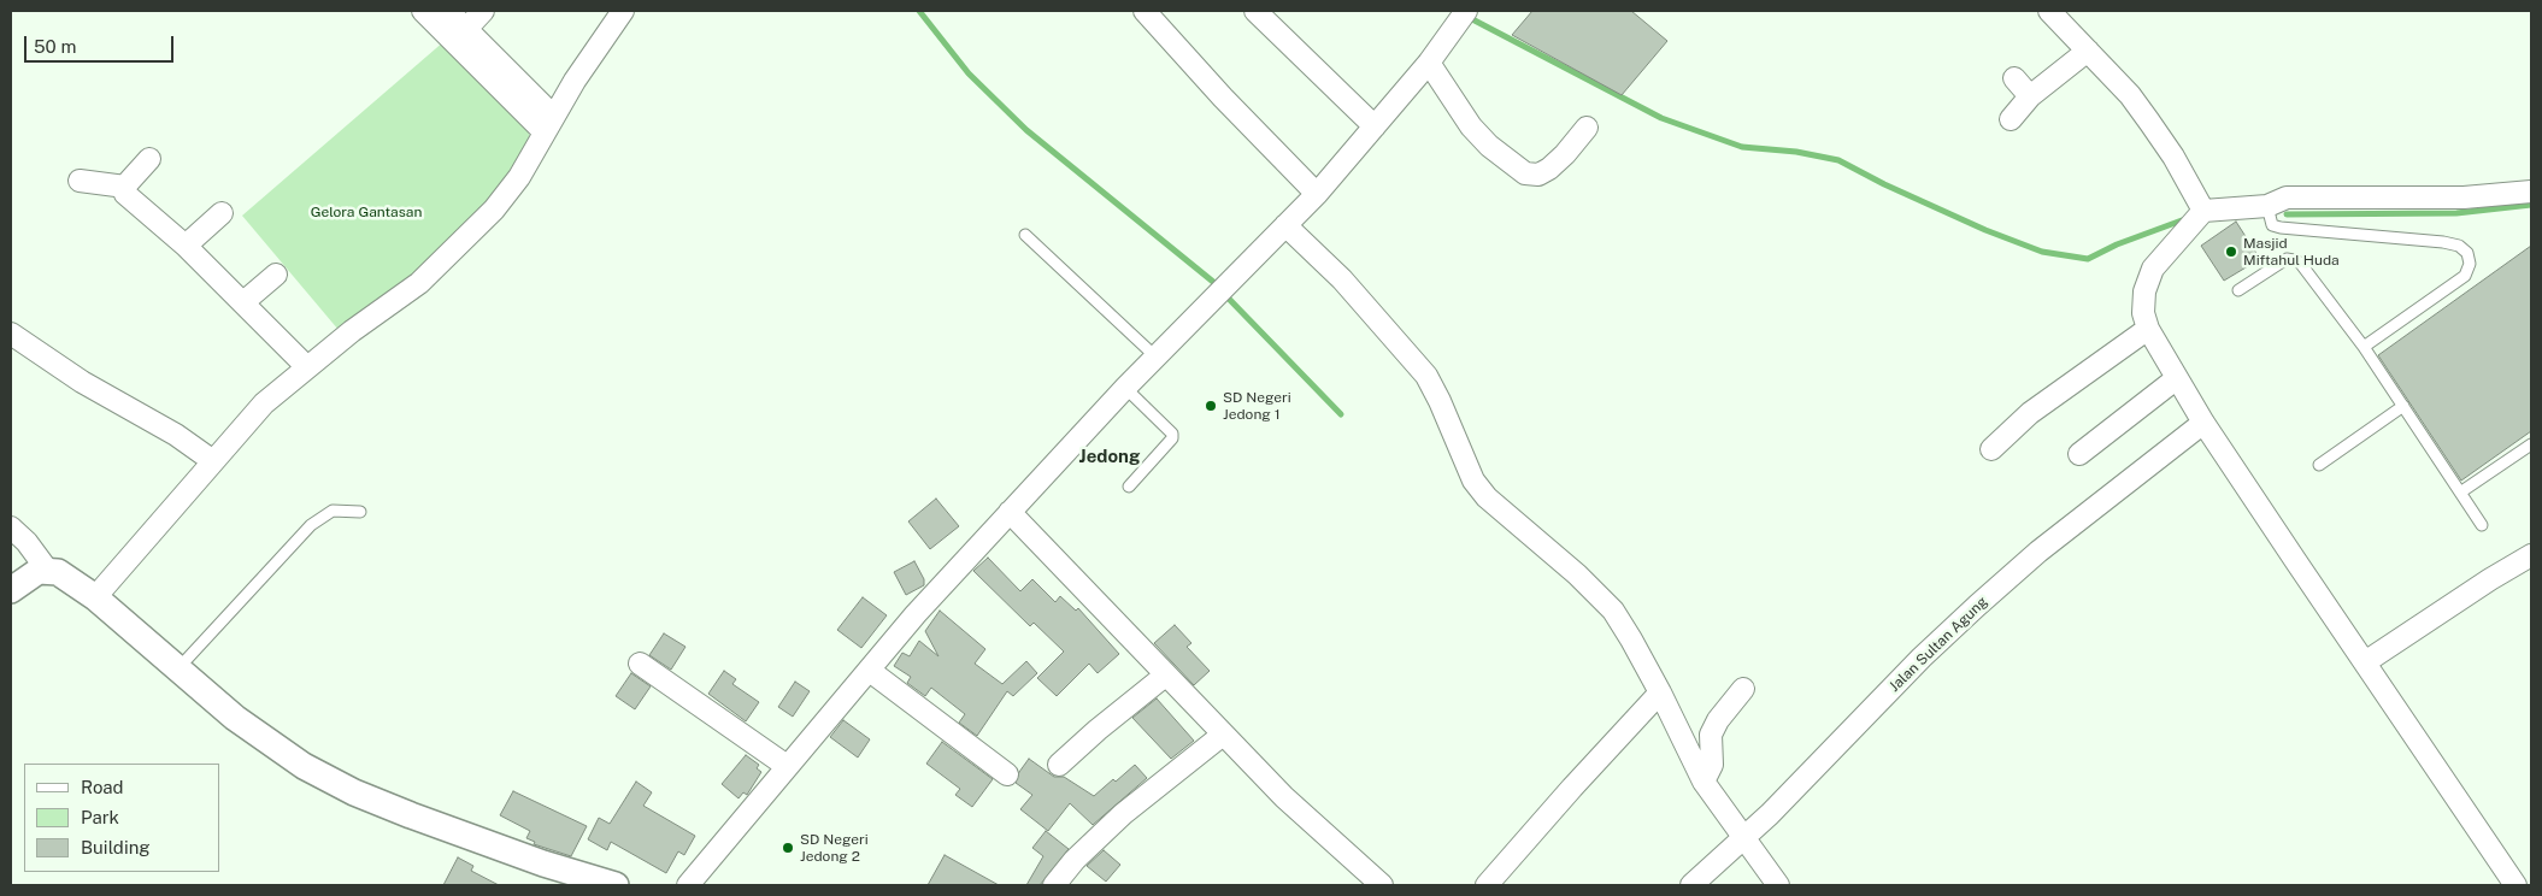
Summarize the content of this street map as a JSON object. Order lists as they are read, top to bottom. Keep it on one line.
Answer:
{"streets":{"street":["Jalan Sultan Agung"]},"districts":["Jedong"],"parks":["Gelora Gantasan"],"places":["Masjid Miftahul Huda","SD Negeri Jedong 1","SD Negeri Jedong 2"],"legend":["Road","Park","Building"],"scale_bar":"50 m"}
